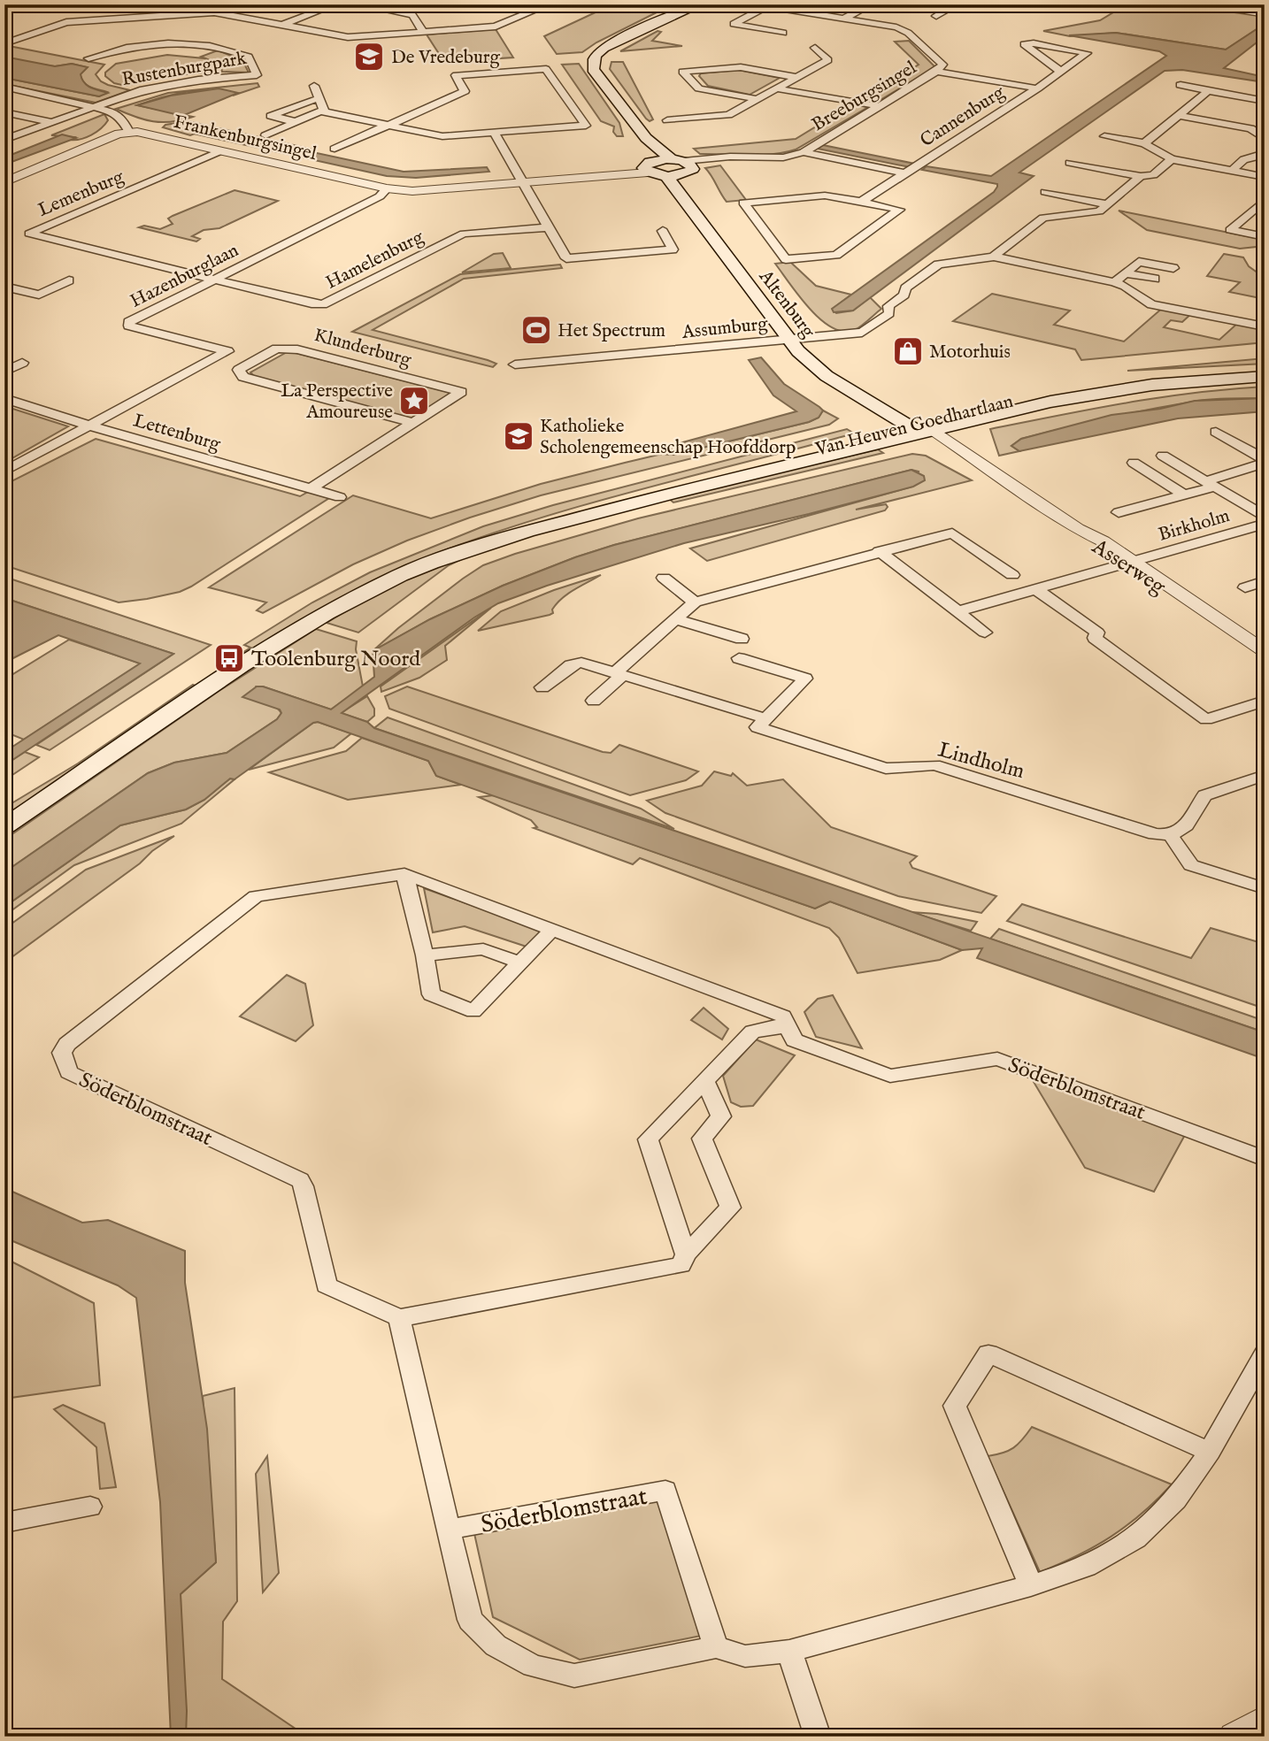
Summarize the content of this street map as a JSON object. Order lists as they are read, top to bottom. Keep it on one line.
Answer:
{"streets":{"main road":["Altenburg","Van Heuven Goedhartlaan"],"street":["Rustenburgpark","Breeburgsingel","Cannenburg","Frankenburgsingel","Lemenburg","Hamelenburg","Hazenburglaan","Assumburg","Klunderburg","Lettenburg","Birkholm","Asserweg","Lindholm","Söderblomstraat"]},"crossings":[["Breeburgsingel","Cannenburg"],["Breeburgsingel","Altenburg"],["Frankenburgsingel","Lemenburg"],["Frankenburgsingel","Hazenburglaan"],["Frankenburgsingel","Altenburg"],["Lemenburg","Hamelenburg"],["Lemenburg","Hazenburglaan"],["Hamelenburg","Hazenburglaan"],["Altenburg","Assumburg"],["Altenburg","Van Heuven Goedhartlaan"],["Altenburg","Asserweg"],["Van Heuven Goedhartlaan","Asserweg"],["Birkholm","Asserweg"]],"places":{"school or university":["De Vredeburg","Katholieke Scholengemeenschap Hoofddorp"],"sports":["Het Spectrum"],"shop":["Motorhuis"],"place":["La Perspective Amoureuse"],"bus stop":["Toolenburg Noord"]}}
